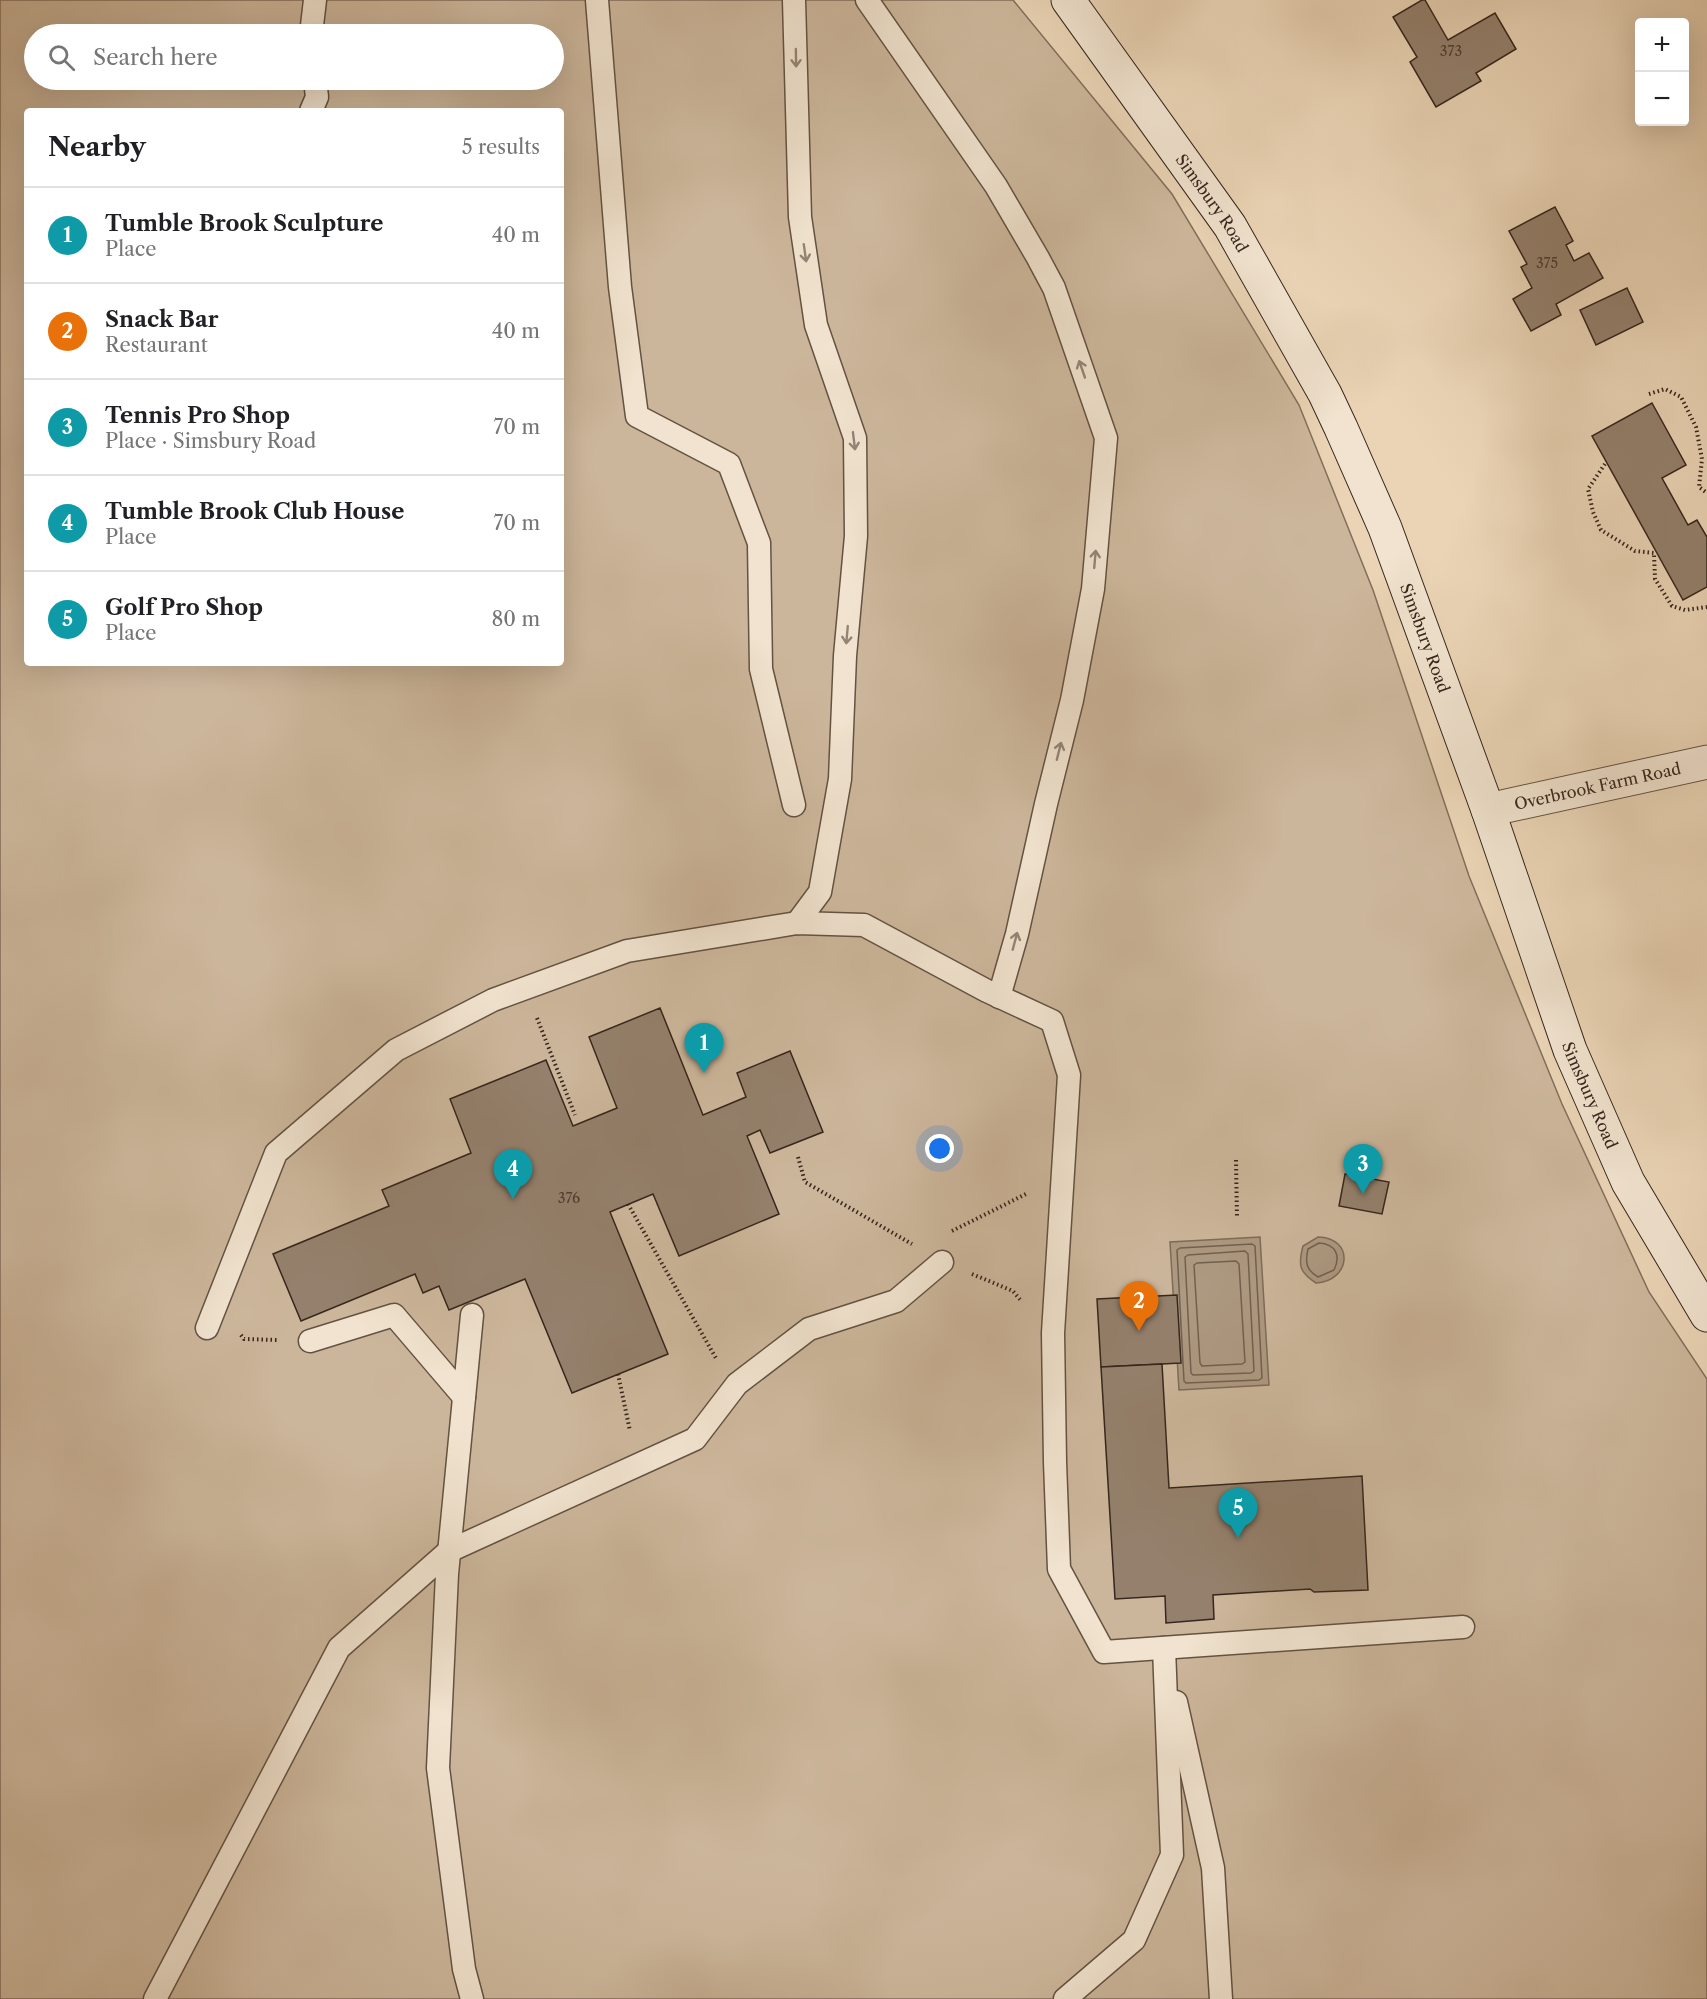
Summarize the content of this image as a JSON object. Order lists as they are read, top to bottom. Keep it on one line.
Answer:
{"streets":{"main road":["Simsbury Road","Overbrook Farm Road"]},"crossings":[["Simsbury Road","Overbrook Farm Road"]],"house_numbers":["373","375","376"],"page":{"map_buttons":["+","−"],"search":"Search here","heading":["Nearby","5 results"],"list":[{"mark":"1","name":"Tumble Brook Sculpture","note":"Place","value":"40 m"},{"mark":"2","name":"Snack Bar","note":"Restaurant","value":"40 m"},{"mark":"3","name":"Tennis Pro Shop","note":"Place · Simsbury Road","value":"70 m"},{"mark":"4","name":"Tumble Brook Club House","note":"Place","value":"70 m"},{"mark":"5","name":"Golf Pro Shop","note":"Place","value":"80 m"}],"pins":["1","3","4","2","5"]}}
